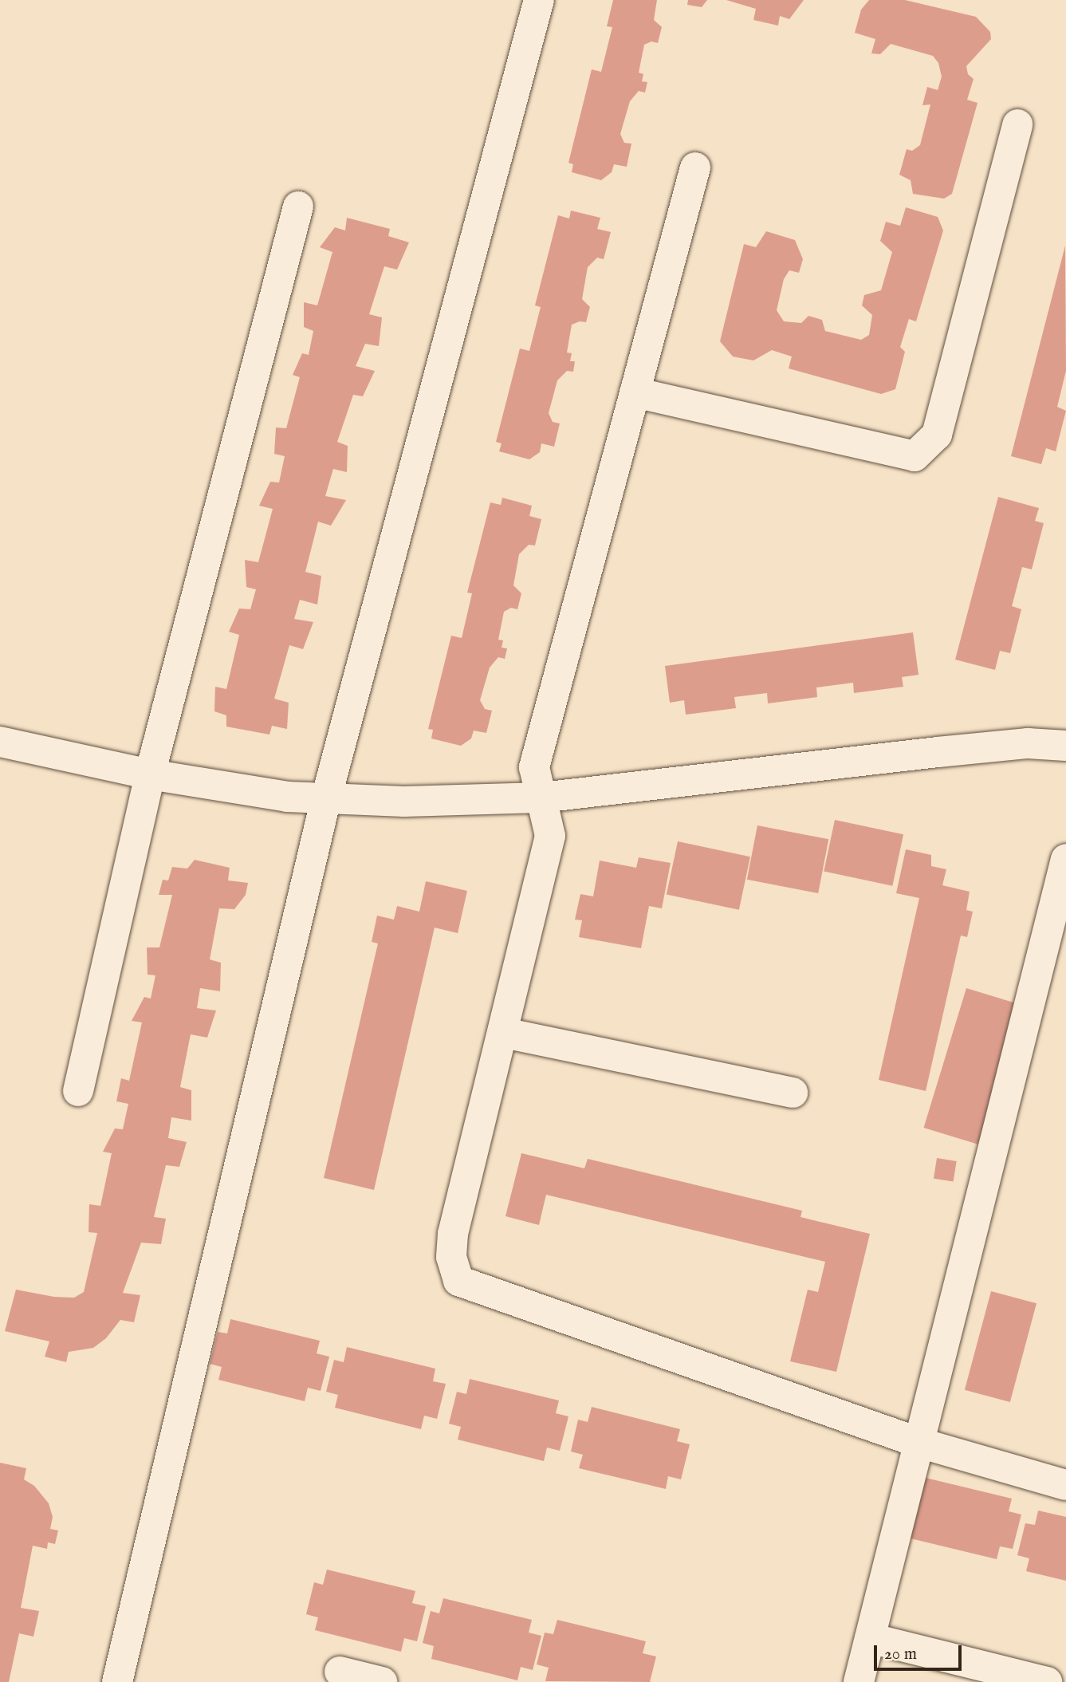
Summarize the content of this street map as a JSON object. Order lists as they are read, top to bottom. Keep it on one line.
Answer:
{"scale_bar":"20 m"}
